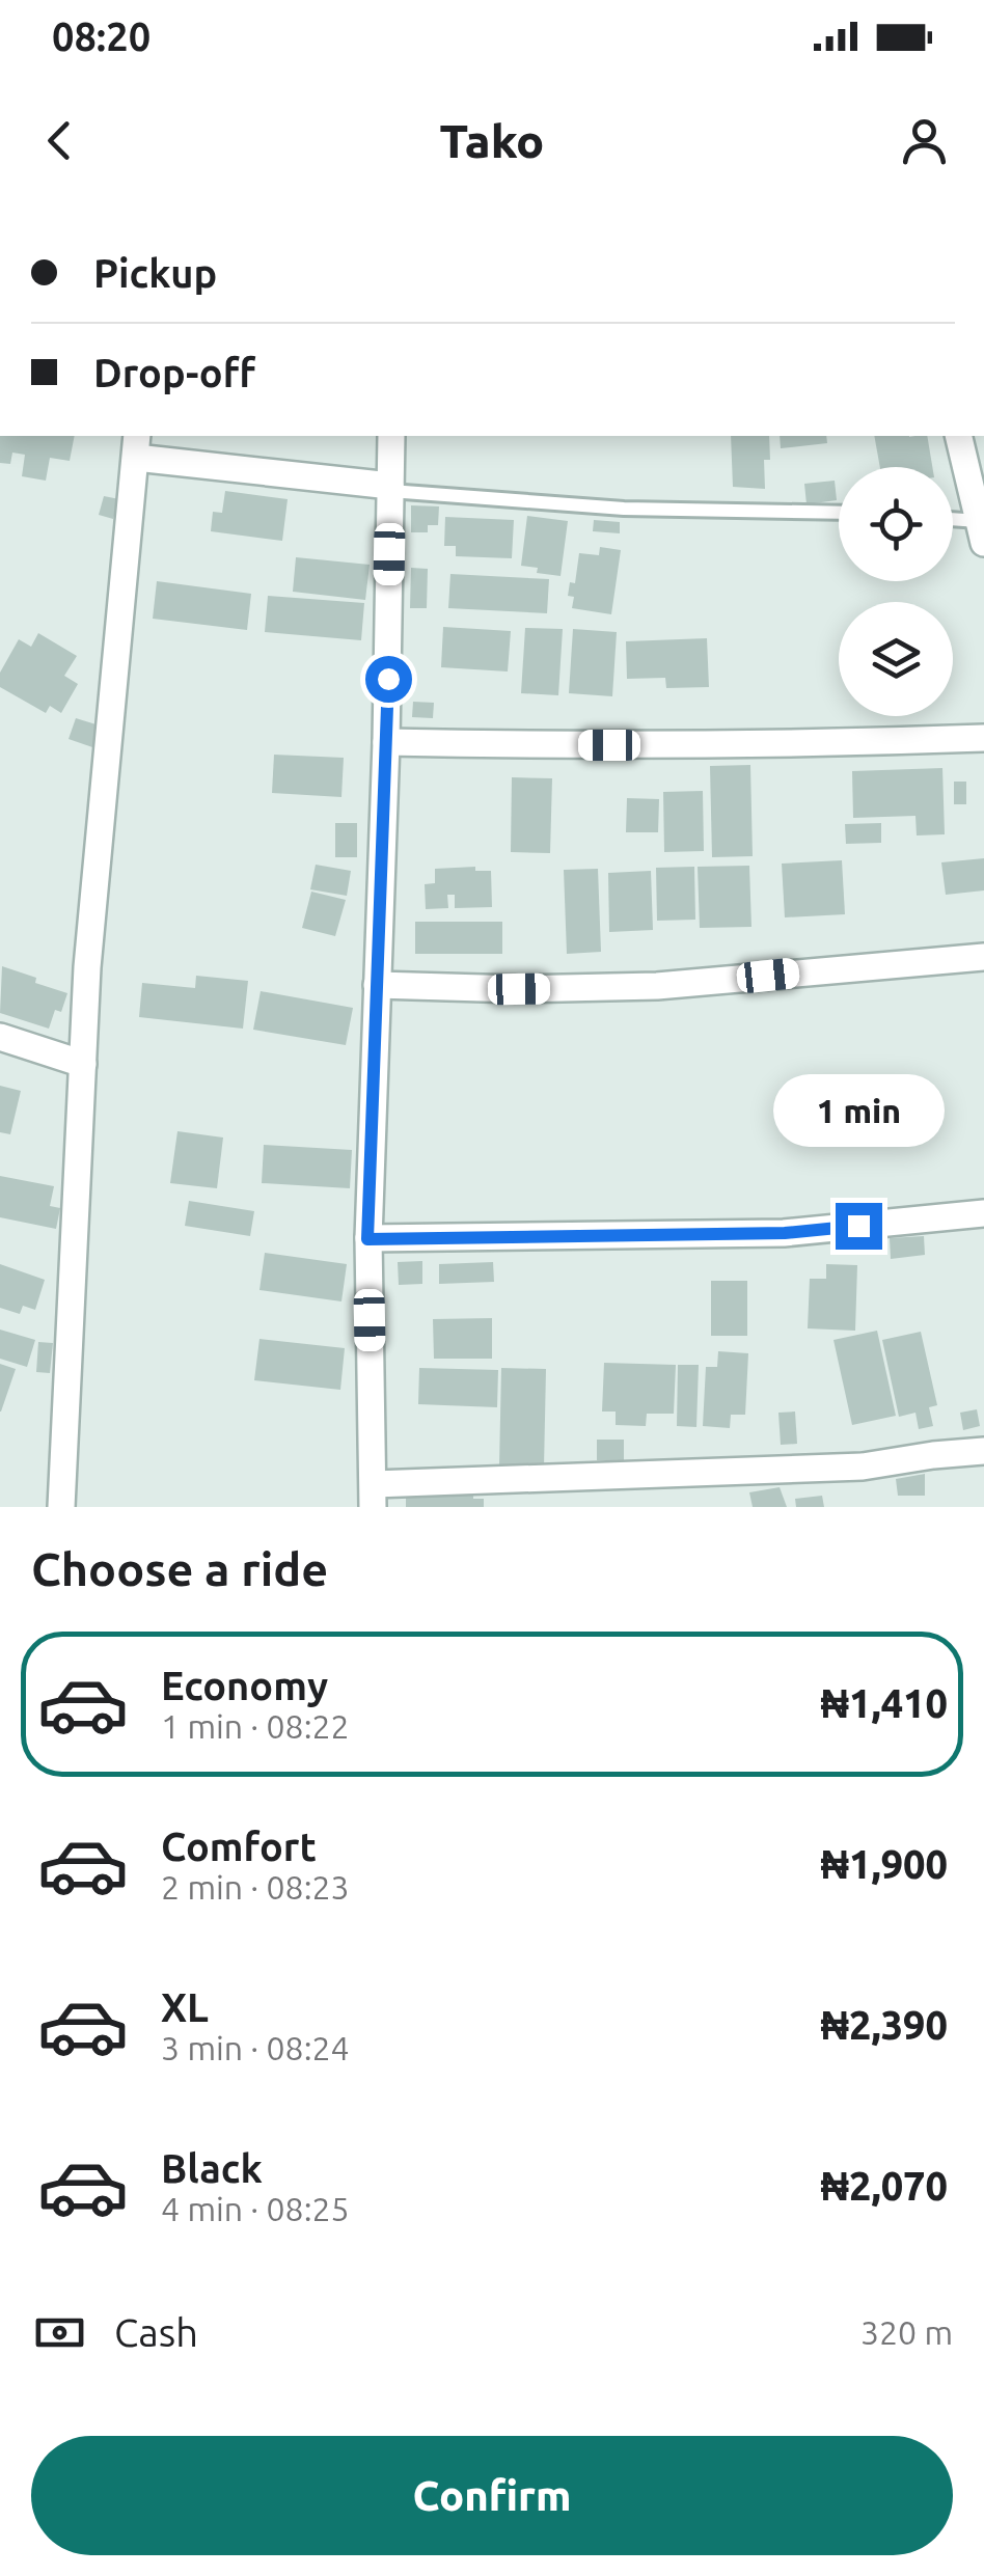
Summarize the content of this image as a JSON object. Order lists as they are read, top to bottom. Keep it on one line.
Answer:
{"page":{"status":"08:20","header":"Tako","banner":["Pickup","Drop-off"],"bubble":"1 min","heading":"Choose a ride","list":[{"name":"Economy","note":"1 min · 08:22","value":"₦1,410"},{"name":"Comfort","note":"2 min · 08:23","value":"₦1,900"},{"name":"XL","note":"3 min · 08:24","value":"₦2,390"},{"name":"Black","note":"4 min · 08:25","value":"₦2,070"}],"pay":["Cash","320 m"],"buttons":"Confirm"}}
